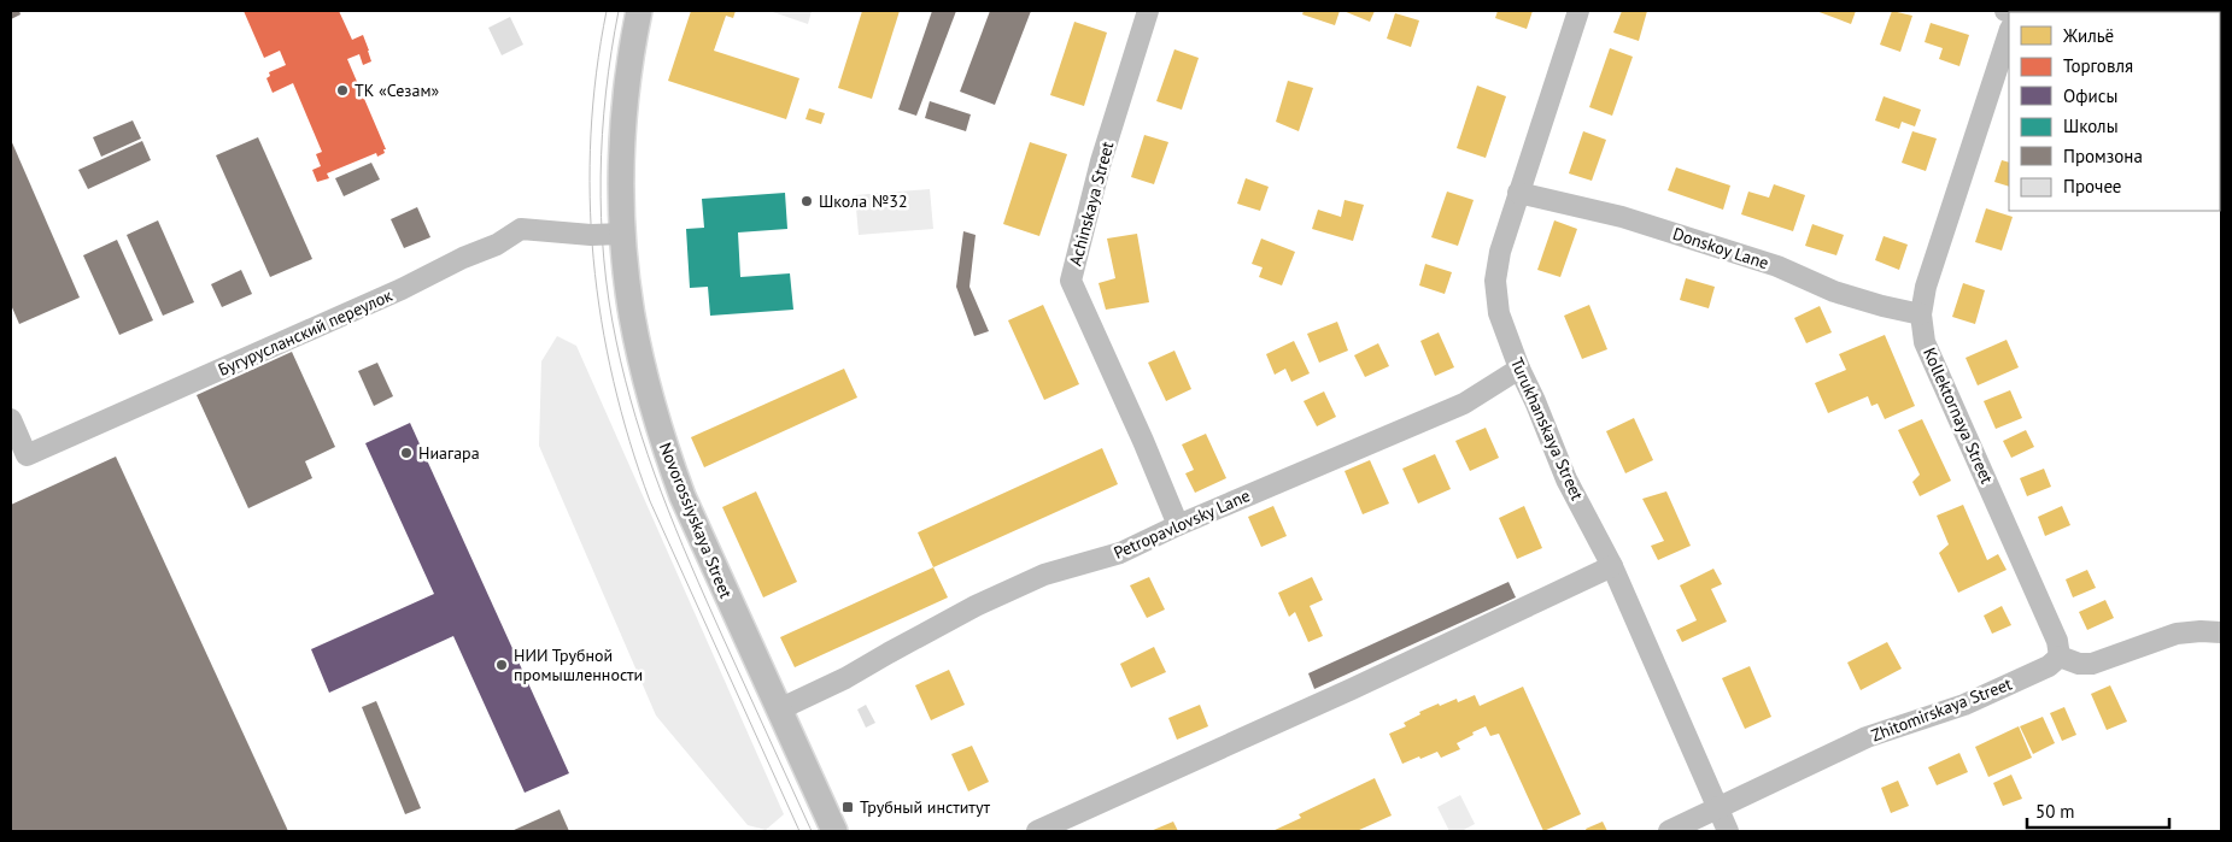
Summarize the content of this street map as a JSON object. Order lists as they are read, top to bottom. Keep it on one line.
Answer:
{"streets":{"main road":["Novorossiyskaya Street"],"street":["Achinskaya Street","Donskoy Lane","Бугурусланский переулок","Kollektornaya Street","Turukhanskaya Street","Petropavlovsky Lane","Zhitomirskaya Street"]},"crossings":[["Achinskaya Street","Petropavlovsky Lane"],["Donskoy Lane","Kollektornaya Street"],["Donskoy Lane","Turukhanskaya Street"],["Бугурусланский переулок","Novorossiyskaya Street"],["Kollektornaya Street","Zhitomirskaya Street"],["Turukhanskaya Street","Petropavlovsky Lane"],["Turukhanskaya Street","Zhitomirskaya Street"],["Novorossiyskaya Street","Petropavlovsky Lane"]],"places":{"other":["ТК «Сезам»","Школа №32","Ниагара","НИИ Трубной промышленности"],"transit":["Трубный институт"]},"legend":["Жильё","Торговля","Офисы","Школы","Промзона","Прочее"],"scale_bar":"50 m"}
